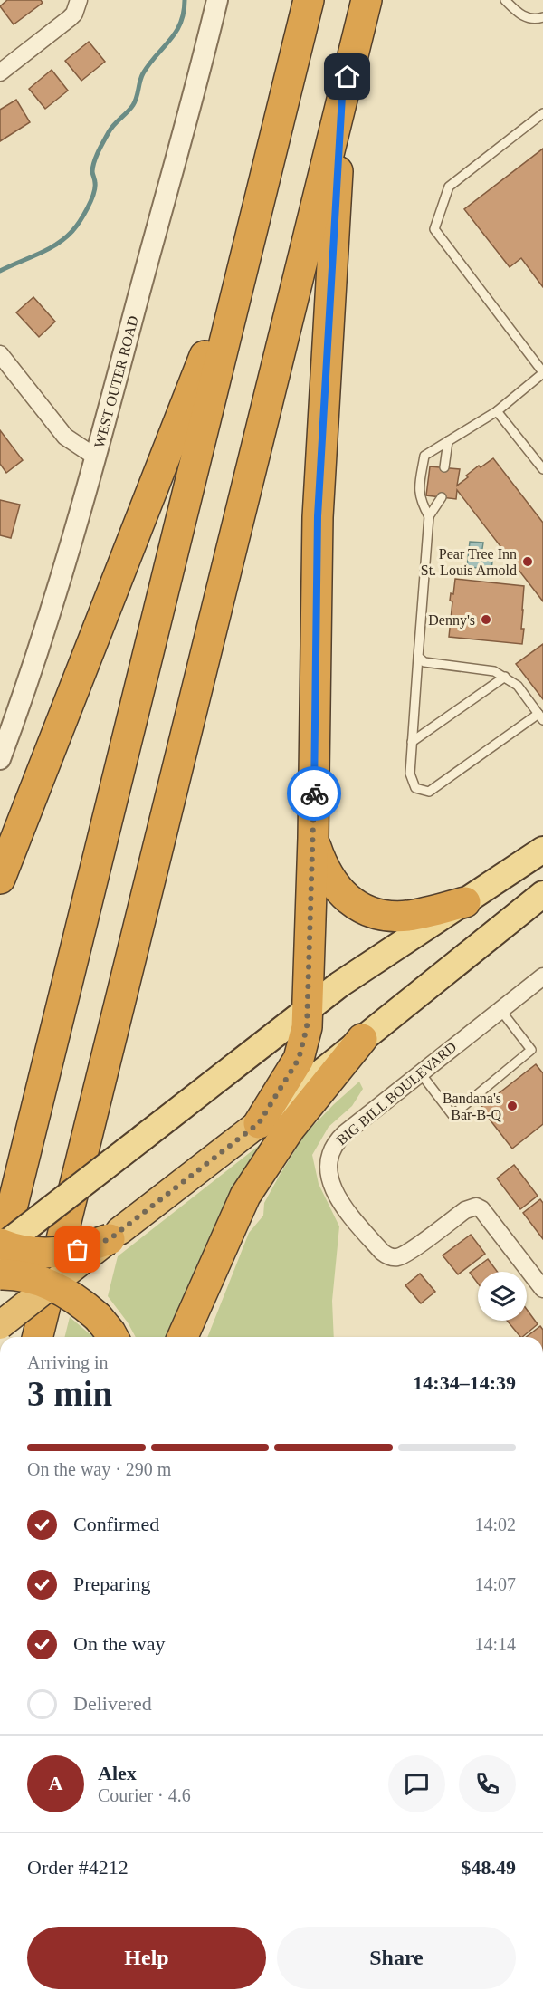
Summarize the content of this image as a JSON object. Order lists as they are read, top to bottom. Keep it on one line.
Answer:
{"streets":{"street":["WEST OUTER ROAD","BIG BILL BOULEVARD"]},"places":["Pear Tree Inn St. Louis Arnold","Denny's","Bandana's Bar-B-Q"],"page":{"heading":["3 min","Arriving in","14:34–14:39"],"panel":["Alex","Courier · 4.6","Order #4212","$48.49"],"bar":"On the way · 290 m","list":[["Confirmed","14:02"],["Preparing","14:07"],["On the way","14:14"],"Delivered"],"round":"A","buttons":["Help","Share"]}}
